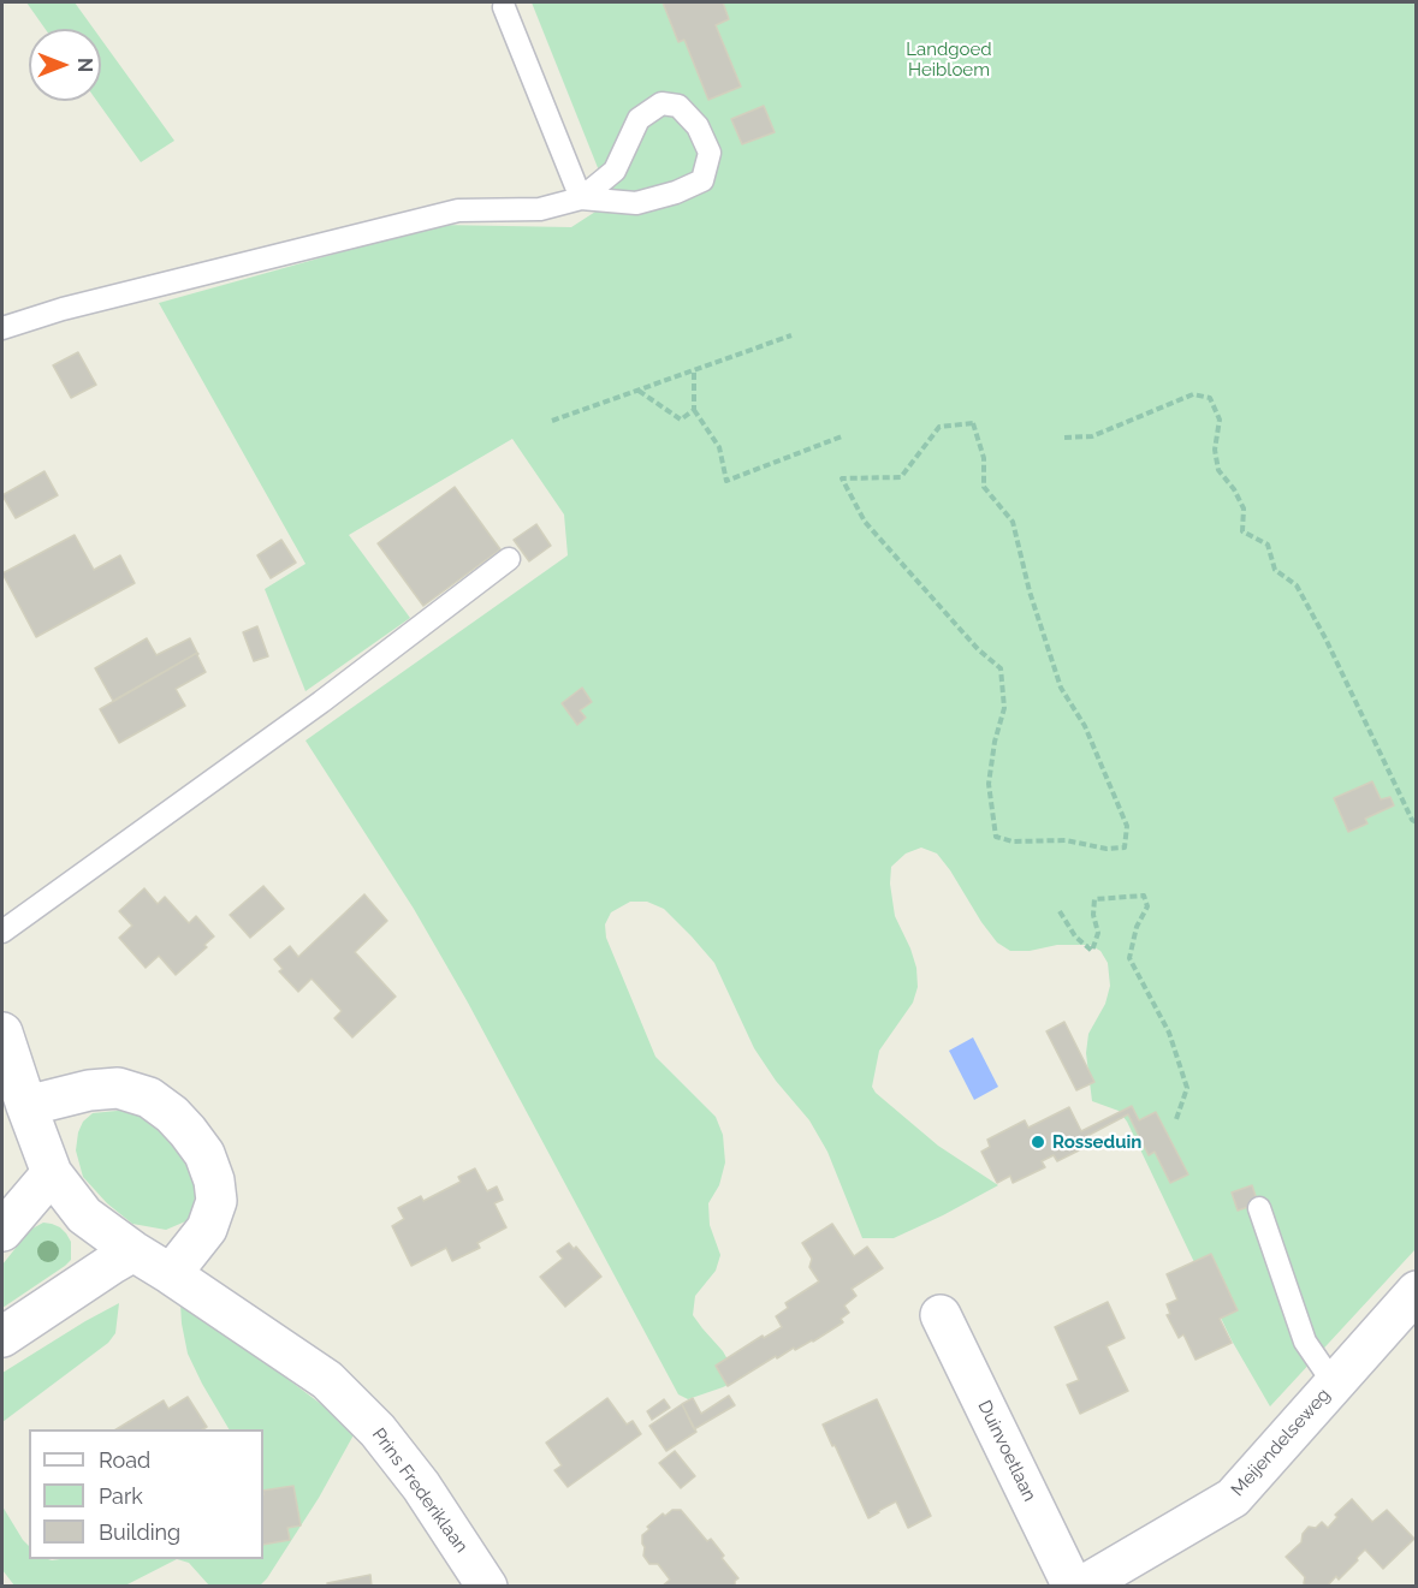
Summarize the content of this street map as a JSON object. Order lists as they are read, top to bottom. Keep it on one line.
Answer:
{"streets":{"street":["Meijendelseweg","Duinvoetlaan","Prins Frederiklaan"]},"parks":["Landgoed Heibloem"],"places":["Rosseduin"],"legend":["Road","Park","Building"],"north":"right"}
